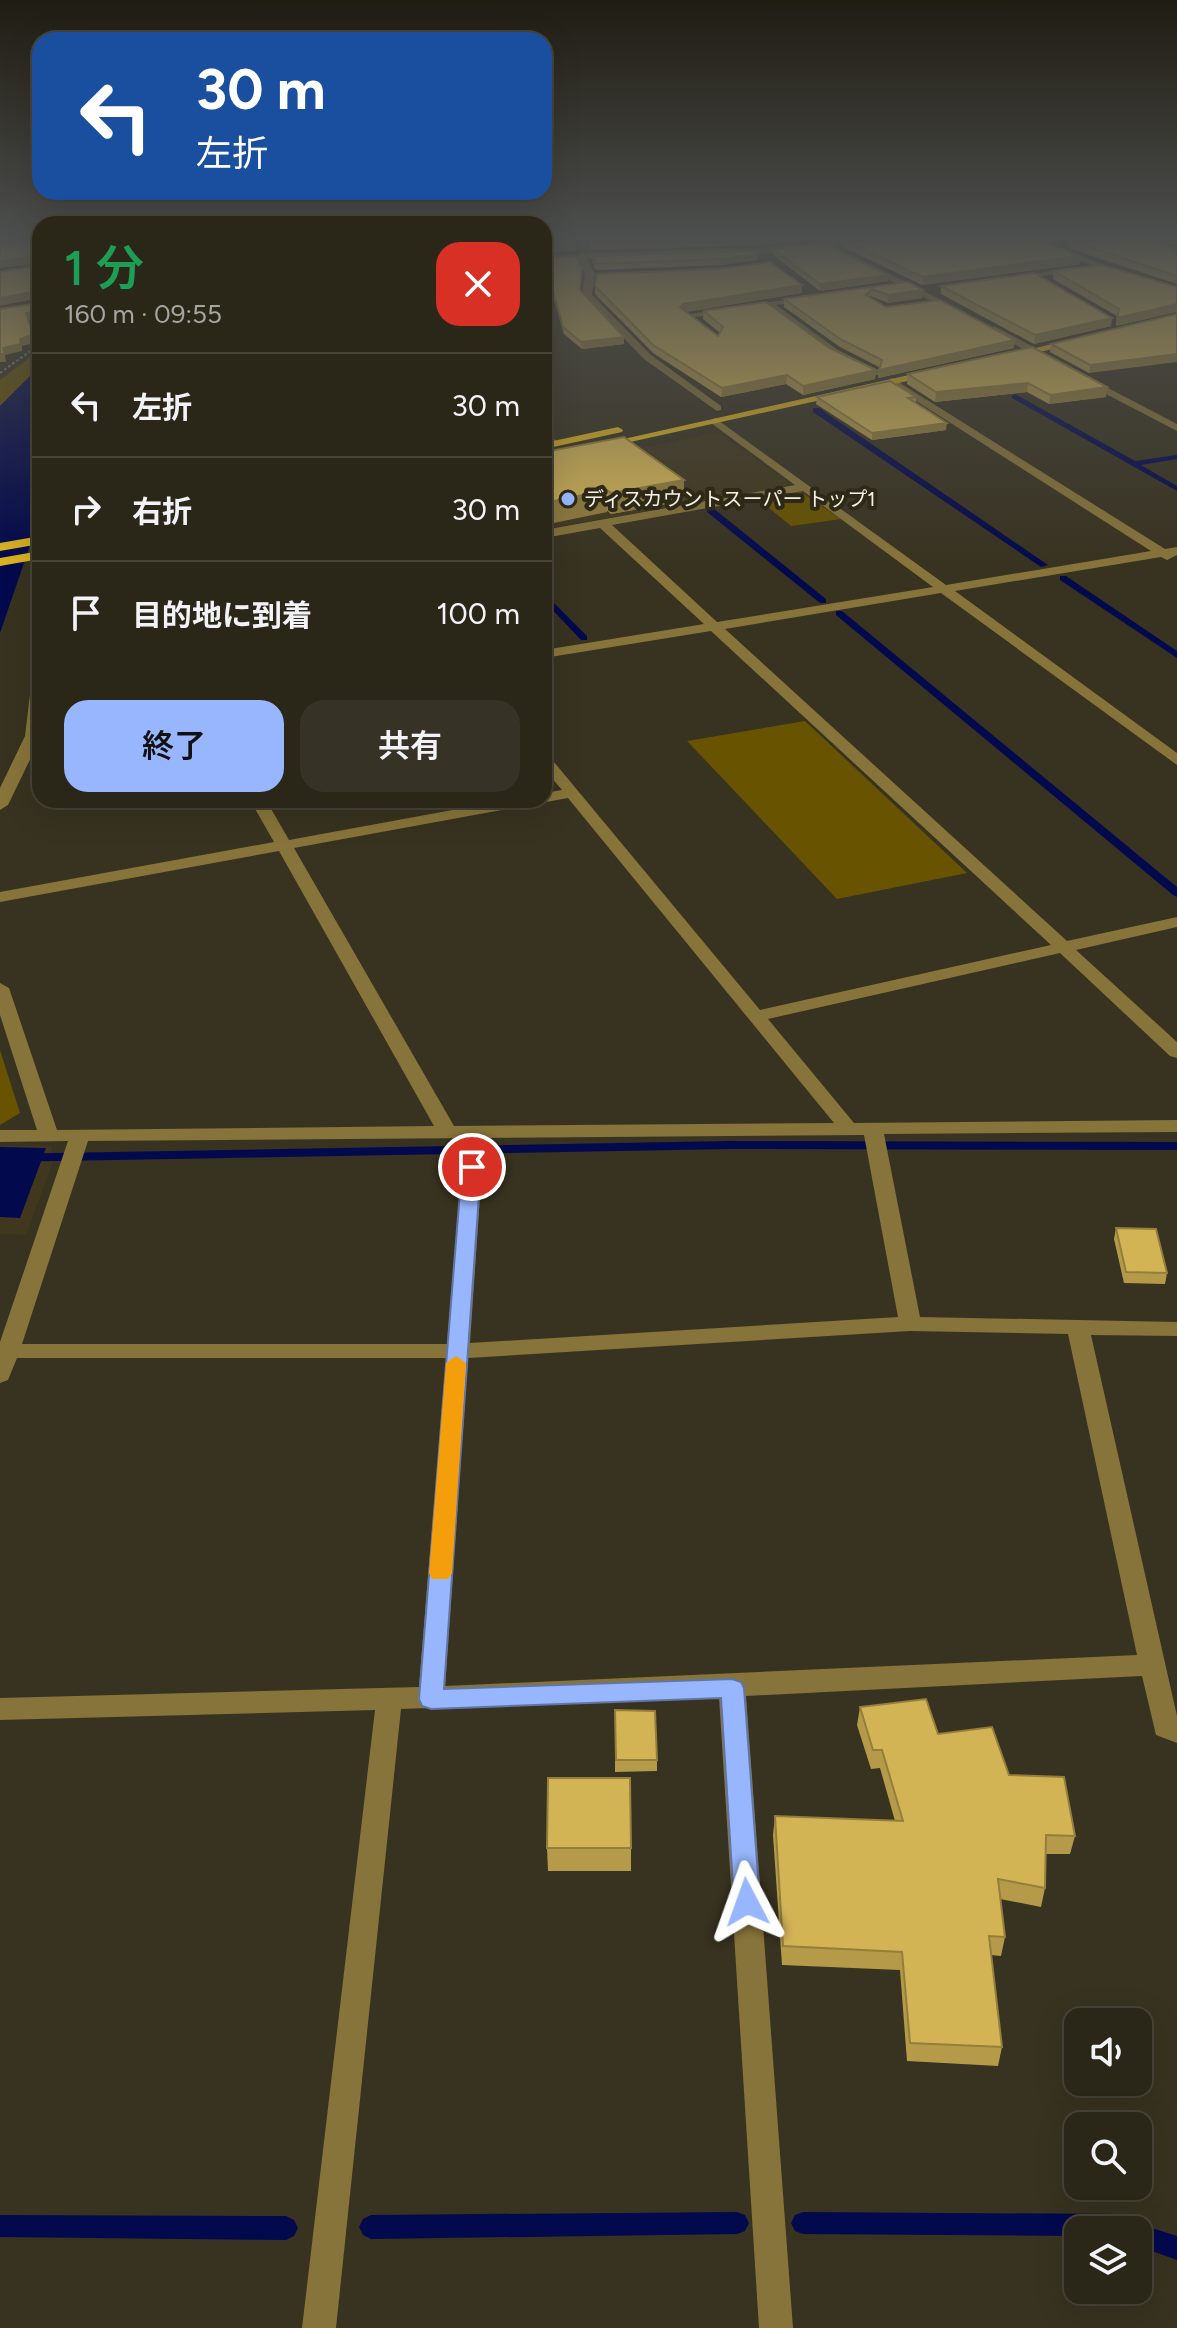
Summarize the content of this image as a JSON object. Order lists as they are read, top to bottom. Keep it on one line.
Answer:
{"places":["ディスカウントスーパー トップ1"],"page":{"turn":["30 m","左折"],"heading":["1 分","160 m · 09:55"],"list":[{"name":"左折","value":"30 m"},{"name":"右折","value":"30 m"},{"name":"目的地に到着","value":"100 m"}],"buttons":["終了","共有"]}}
